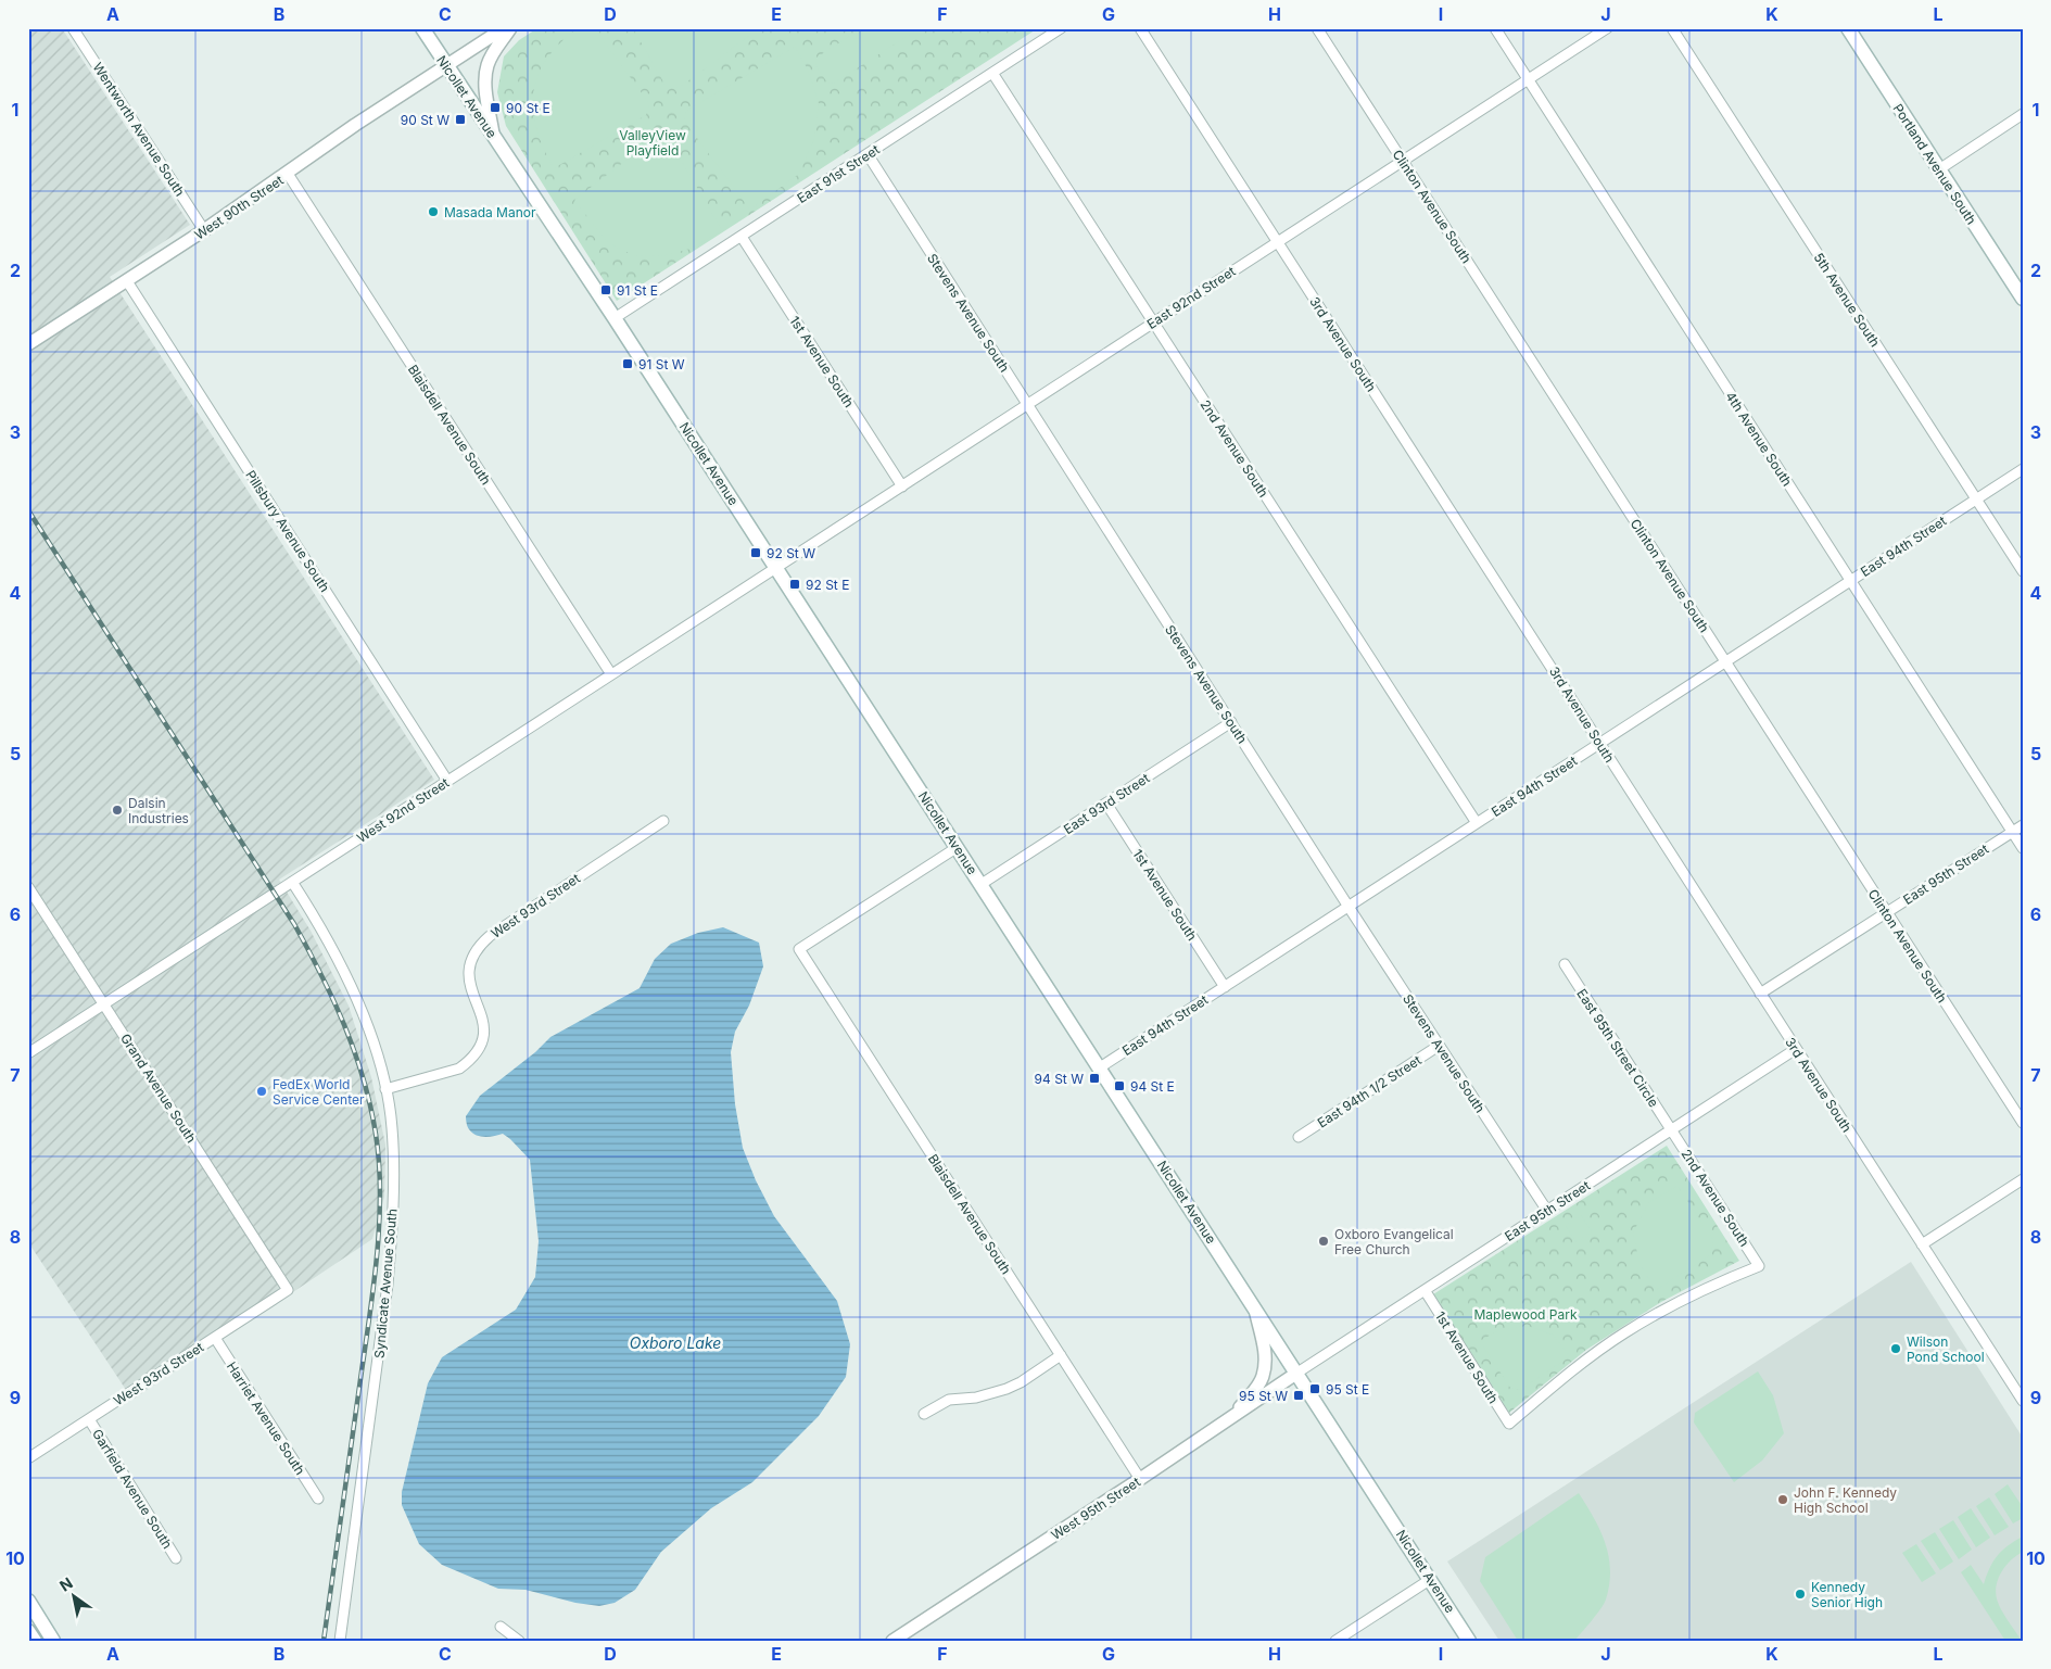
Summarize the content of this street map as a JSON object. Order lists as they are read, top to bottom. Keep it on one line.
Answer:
{"streets":{"main road":["Nicollet Avenue","Portland Avenue South"],"street":["Wentworth Avenue South","East 91st Street","Clinton Avenue South","West 90th Street","East 92nd Street","5th Avenue South","Stevens Avenue South","3rd Avenue South","1st Avenue South","Blaisdell Avenue South","4th Avenue South","2nd Avenue South","Pillsbury Avenue South","East 94th Street","East 93rd Street","West 92nd Street","East 95th Street","West 93rd Street","East 95th Street Circle","Grand Avenue South","East 94th 1/2 Street","Syndicate Avenue South","Harriet Avenue South","Garfield Avenue South","West 95th Street"]},"crossings":[["Nicollet Avenue","East 91st Street"],["Nicollet Avenue","West 90th Street"],["Nicollet Avenue","East 92nd Street"],["Nicollet Avenue","Blaisdell Avenue South"],["Nicollet Avenue","East 94th Street"],["Nicollet Avenue","East 93rd Street"],["Nicollet Avenue","West 92nd Street"],["Nicollet Avenue","East 95th Street"],["Nicollet Avenue","West 95th Street"],["Wentworth Avenue South","West 90th Street"],["East 91st Street","Stevens Avenue South"],["East 91st Street","1st Avenue South"],["East 91st Street","2nd Avenue South"],["Clinton Avenue South","East 92nd Street"],["Clinton Avenue South","East 94th Street"],["Clinton Avenue South","East 95th Street"],["West 90th Street","Blaisdell Avenue South"],["West 90th Street","Pillsbury Avenue South"],["East 92nd Street","Stevens Avenue South"],["East 92nd Street","3rd Avenue South"],["East 92nd Street","1st Avenue South"],["East 92nd Street","4th Avenue South"],["East 92nd Street","2nd Avenue South"],["East 92nd Street","West 92nd Street"],["5th Avenue South","East 94th Street"],["Stevens Avenue South","East 94th Street"],["Stevens Avenue South","East 93rd Street"],["Stevens Avenue South","East 95th Street"],["Stevens Avenue South","East 94th 1/2 Street"],["3rd Avenue South","East 94th Street"],["3rd Avenue South","East 95th Street"],["1st Avenue South","2nd Avenue South"],["1st Avenue South","East 94th Street"],["1st Avenue South","East 93rd Street"],["1st Avenue South","East 95th Street"],["Blaisdell Avenue South","West 92nd Street"],["Blaisdell Avenue South","West 95th Street"],["4th Avenue South","East 94th Street"],["4th Avenue South","East 95th Street"],["2nd Avenue South","East 94th Street"],["2nd Avenue South","East 95th Street"],["2nd Avenue South","East 95th Street Circle"],["Pillsbury Avenue South","West 92nd Street"],["West 92nd Street","Grand Avenue South"],["West 92nd Street","Syndicate Avenue South"],["East 95th Street","East 95th Street Circle"],["East 95th Street","West 95th Street"],["West 93rd Street","Grand Avenue South"],["West 93rd Street","Syndicate Avenue South"],["West 93rd Street","Harriet Avenue South"],["West 93rd Street","Garfield Avenue South"]],"water":["Oxboro Lake"],"parks":["ValleyView Playfield","Maplewood Park"],"places":{"transit":["90 St E","90 St W","91 St E","91 St W","92 St W","92 St E","94 St W","94 St E","95 St E","95 St W"],"other":["Masada Manor","Dalsin Industries","FedEx World Service Center","Oxboro Evangelical Free Church","Wilson Pond School","John F. Kennedy High School","Kennedy Senior High"]},"north":"top left","grid":{"columns":["A","B","C","D","E","F","G","H","I","J","K","L"],"rows":["1","2","3","4","5","6","7","8","9","10"]}}
